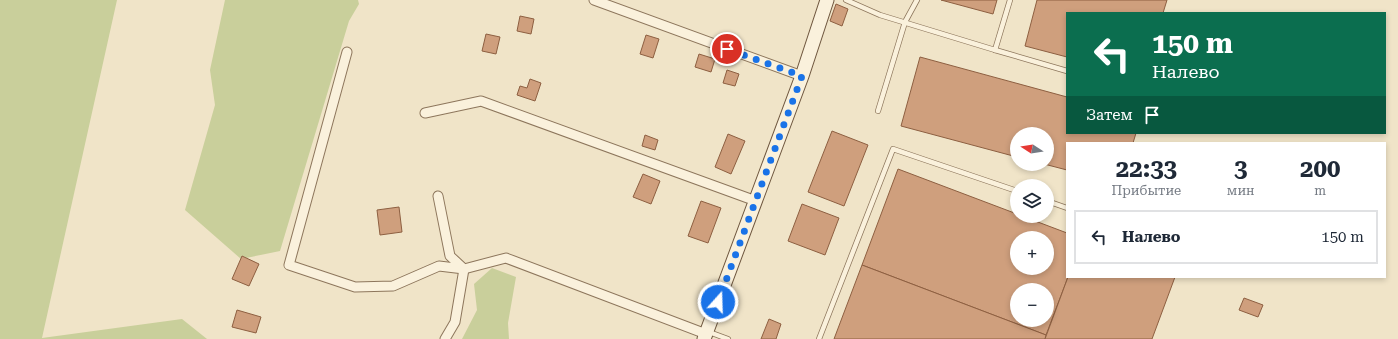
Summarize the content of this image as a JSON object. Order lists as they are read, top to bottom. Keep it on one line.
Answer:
{"north":"left","page":{"turn":["150 m","Налево"],"then":"Затем","map_buttons":["+","−"],"eta":["22:33","Прибытие","3","мин","200","m"],"list":[{"name":"Налево","value":"150 m"}]}}
